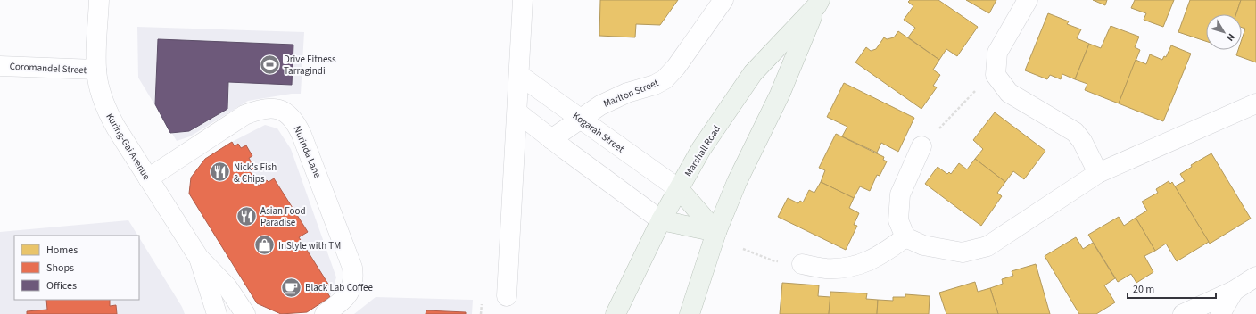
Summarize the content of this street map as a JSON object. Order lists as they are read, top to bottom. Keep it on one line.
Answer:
{"streets":{"main road":["Marshall Road"],"street":["Coromandel Street","Marlton Street","Kogarah Street","Kuring-Gai Avenue","Nurinda Lane"]},"crossings":[["Coromandel Street","Kuring-Gai Avenue"],["Marlton Street","Kogarah Street"],["Kogarah Street","Marshall Road"],["Kuring-Gai Avenue","Nurinda Lane"]],"places":{"sports":["Drive Fitness Tarragindi"],"restaurant":["Nick's Fish & Chips","Asian Food Paradise"],"shop":["InStyle with TM"],"cafe":["Black Lab Coffee"]},"legend":["Homes","Shops","Offices"],"scale_bar":"20 m","north":"bottom right"}
